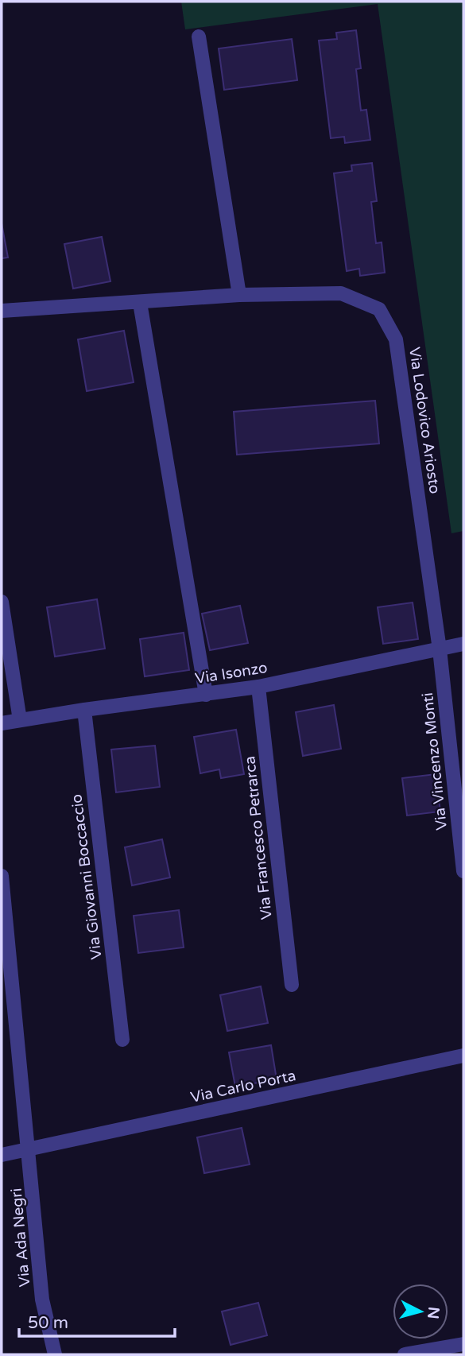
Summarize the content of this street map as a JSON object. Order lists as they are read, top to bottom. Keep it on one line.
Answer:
{"streets":{"street":["Via Lodovico Ariosto","Via Isonzo","Via Vincenzo Monti","Via Francesco Petrarca","Via Giovanni Boccaccio","Via Carlo Porta","Via Ada Negri"]},"crossings":[["Via Lodovico Ariosto","Via Isonzo"],["Via Lodovico Ariosto","Via Vincenzo Monti"],["Via Isonzo","Via Vincenzo Monti"],["Via Isonzo","Via Francesco Petrarca"],["Via Isonzo","Via Giovanni Boccaccio"],["Via Carlo Porta","Via Ada Negri"]],"scale_bar":"50 m","north":"right"}
